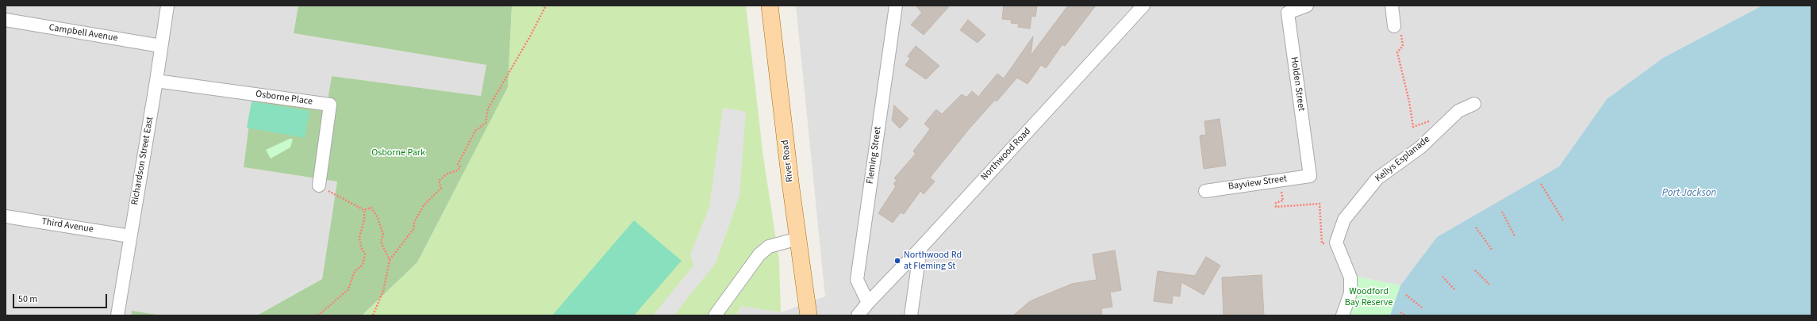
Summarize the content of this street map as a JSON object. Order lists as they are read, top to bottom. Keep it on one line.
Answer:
{"streets":{"main road":["River Road"],"street":["Campbell Avenue","Holden Street","Osborne Place","Northwood Road","Fleming Street","Kellys Esplanade","Richardson Street East","Bayview Street","Third Avenue"]},"crossings":[["Campbell Avenue","Richardson Street East"],["Holden Street","Bayview Street"],["Osborne Place","Richardson Street East"],["Northwood Road","Fleming Street"],["Richardson Street East","Third Avenue"]],"water":["Port Jackson"],"parks":["Osborne Park","Woodford Bay Reserve"],"places":["Northwood Rd at Fleming St"],"scale_bar":"50 m"}
